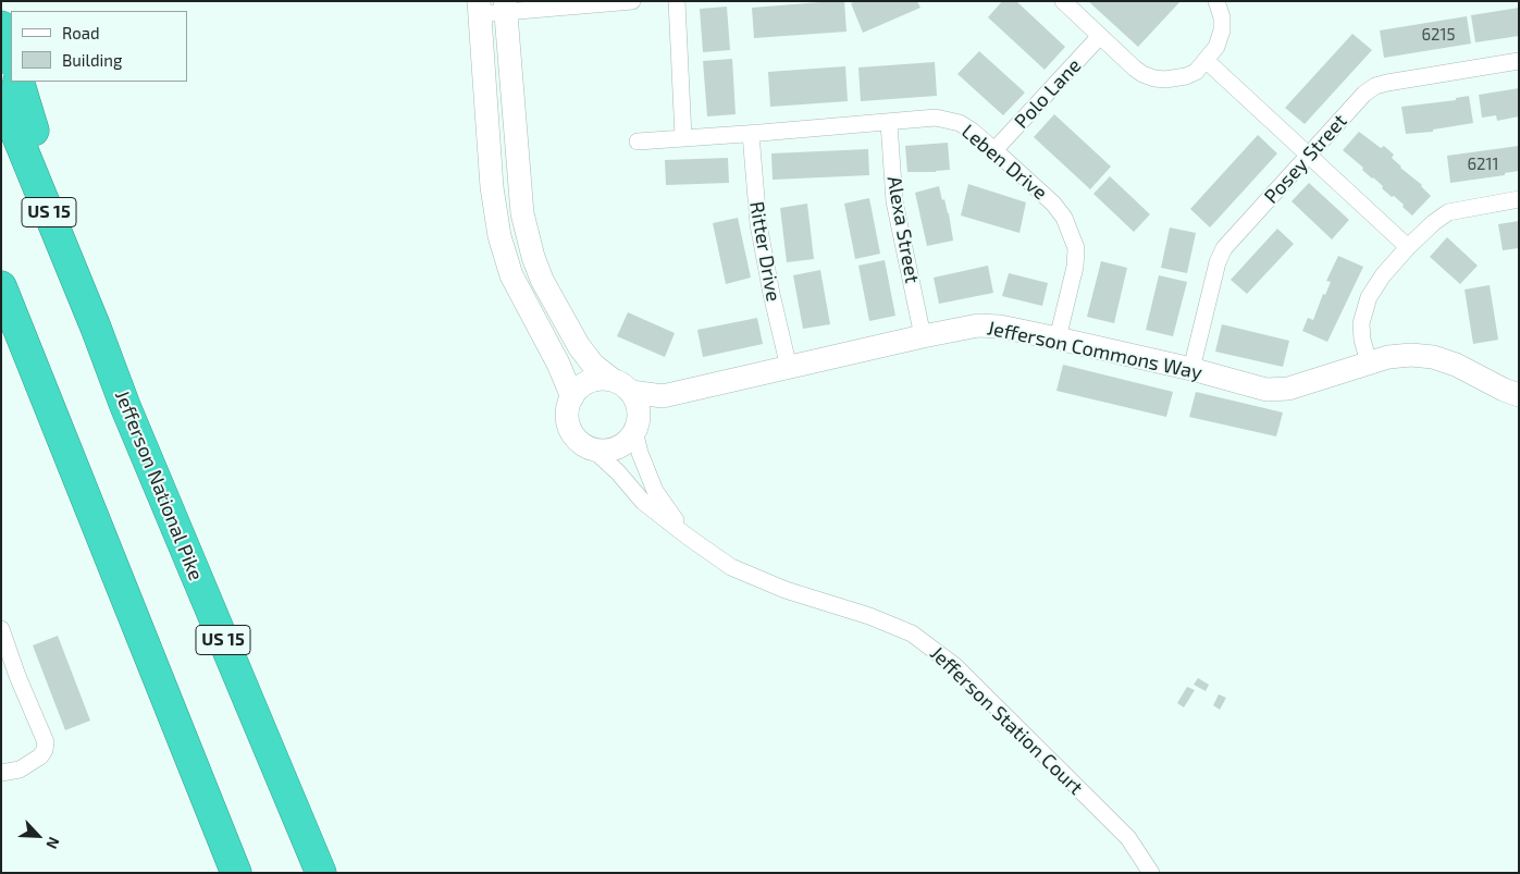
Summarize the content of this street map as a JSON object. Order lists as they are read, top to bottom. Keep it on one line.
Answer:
{"streets":{"highway":["US 15","Jefferson National Pike"],"street":["Polo Lane","Posey Street","Leben Drive","Alexa Street","Ritter Drive","Jefferson Commons Way","Jefferson Station Court"]},"crossings":[["Polo Lane","Leben Drive"],["Posey Street","Jefferson Commons Way"],["Leben Drive","Alexa Street"],["Leben Drive","Ritter Drive"],["Leben Drive","Jefferson Commons Way"],["Alexa Street","Jefferson Commons Way"],["Ritter Drive","Jefferson Commons Way"],["Jefferson Commons Way","Jefferson Station Court"]],"house_numbers":["6215","6211"],"legend":["Road","Building"],"north":"bottom right"}
